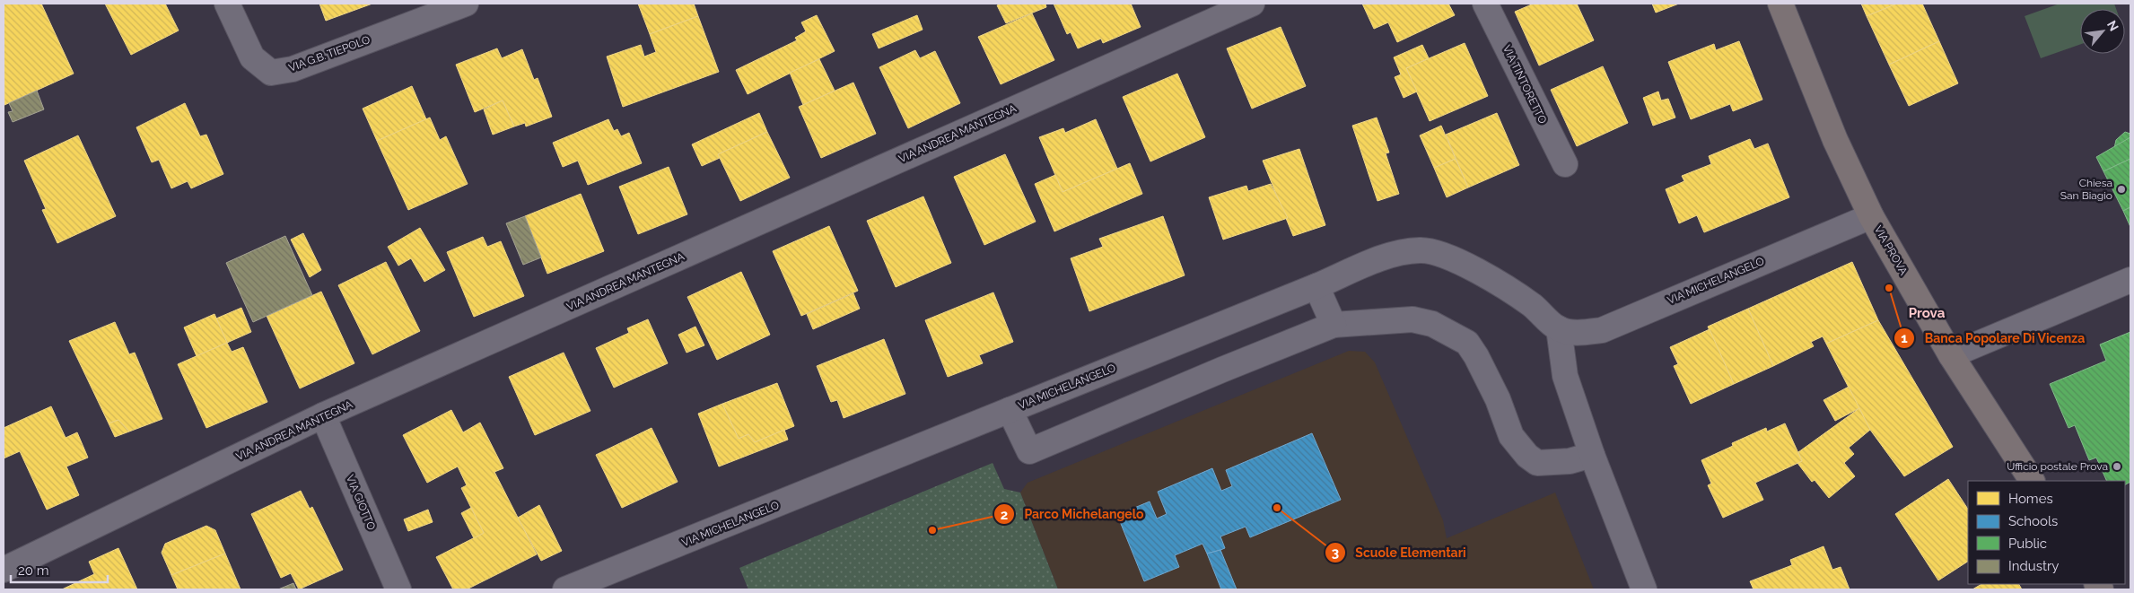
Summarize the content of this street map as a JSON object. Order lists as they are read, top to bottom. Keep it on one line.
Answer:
{"streets":{"main road":["VIA PROVA"],"street":["VIA G.B. TIEPOLO","VIA TINTORETTO","VIA ANDREA MANTEGNA","VIA MICHELANGELO","VIA GIOTTO"]},"crossings":[["VIA ANDREA MANTEGNA","VIA GIOTTO"],["VIA PROVA","VIA MICHELANGELO"]],"districts":["Prova"],"places":["Chiesa San Biagio","Banca Popolare Di Vicenza","Ufficio postale Prova","Scuole Elementari","Parco Michelangelo"],"legend":["Homes","Schools","Public","Industry"],"scale_bar":"20 m","north":"top right"}
